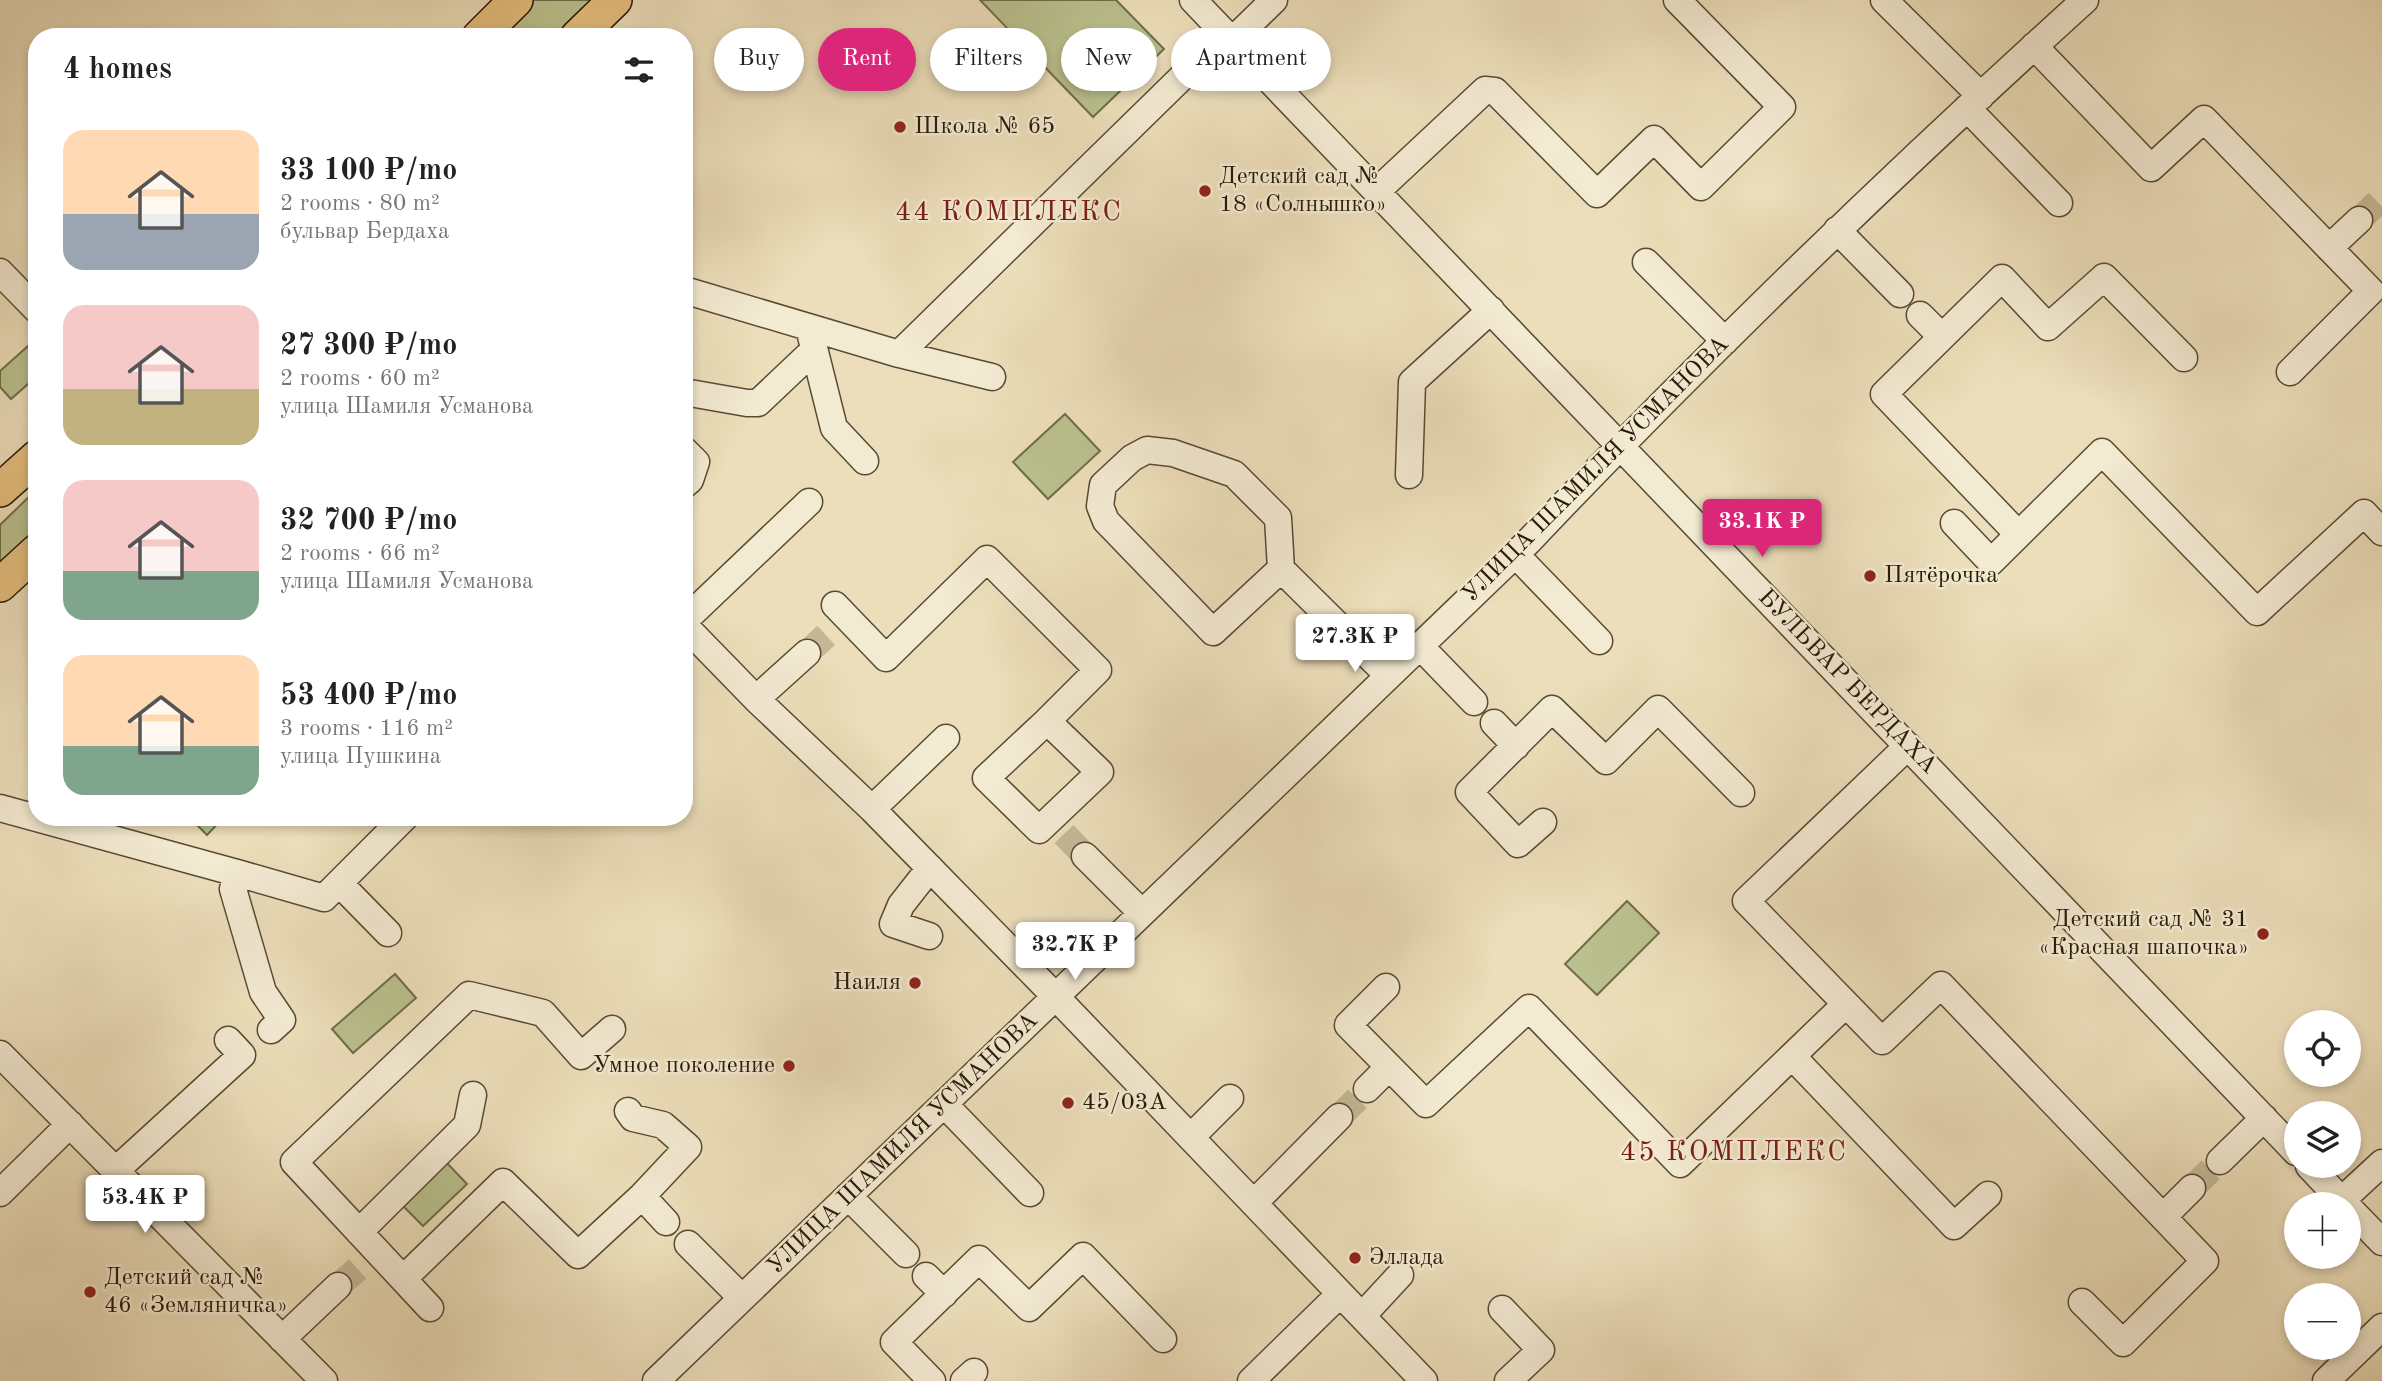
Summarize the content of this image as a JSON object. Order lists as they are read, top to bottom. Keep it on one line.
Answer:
{"streets":{"street":["УЛИЦА ШАМИЛЯ УСМАНОВА","БУЛЬВАР БЕРДАХА"]},"crossings":[["УЛИЦА ШАМИЛЯ УСМАНОВА","БУЛЬВАР БЕРДАХА"]],"districts":["44 КОМПЛЕКС","45 КОМПЛЕКС"],"places":["Школа № 65","Детский сад № 18 «Солнышко»","Пятёрочка","Детский сад № 31 «Красная шапочка»","Наиля","Умное поколение","45/03А","Эллада","Детский сад № 46 «Земляничка»"],"page":{"chip":["Buy","Rent","Filters","New","Apartment"],"heading":"4 homes","list":[{"name":"33 100 ₽/mo","note":"2 rooms · 80 m² · бульвар Бердаха"},{"name":"27 300 ₽/mo","note":"2 rooms · 60 m² · улица Шамиля Усманова"},{"name":"32 700 ₽/mo","note":"2 rooms · 66 m² · улица Шамиля Усманова"},{"name":"53 400 ₽/mo","note":"3 rooms · 116 m² · улица Пушкина"}],"price":["33.1K ₽","27.3K ₽","32.7K ₽","53.4K ₽"],"map_buttons":["+","−"]}}
